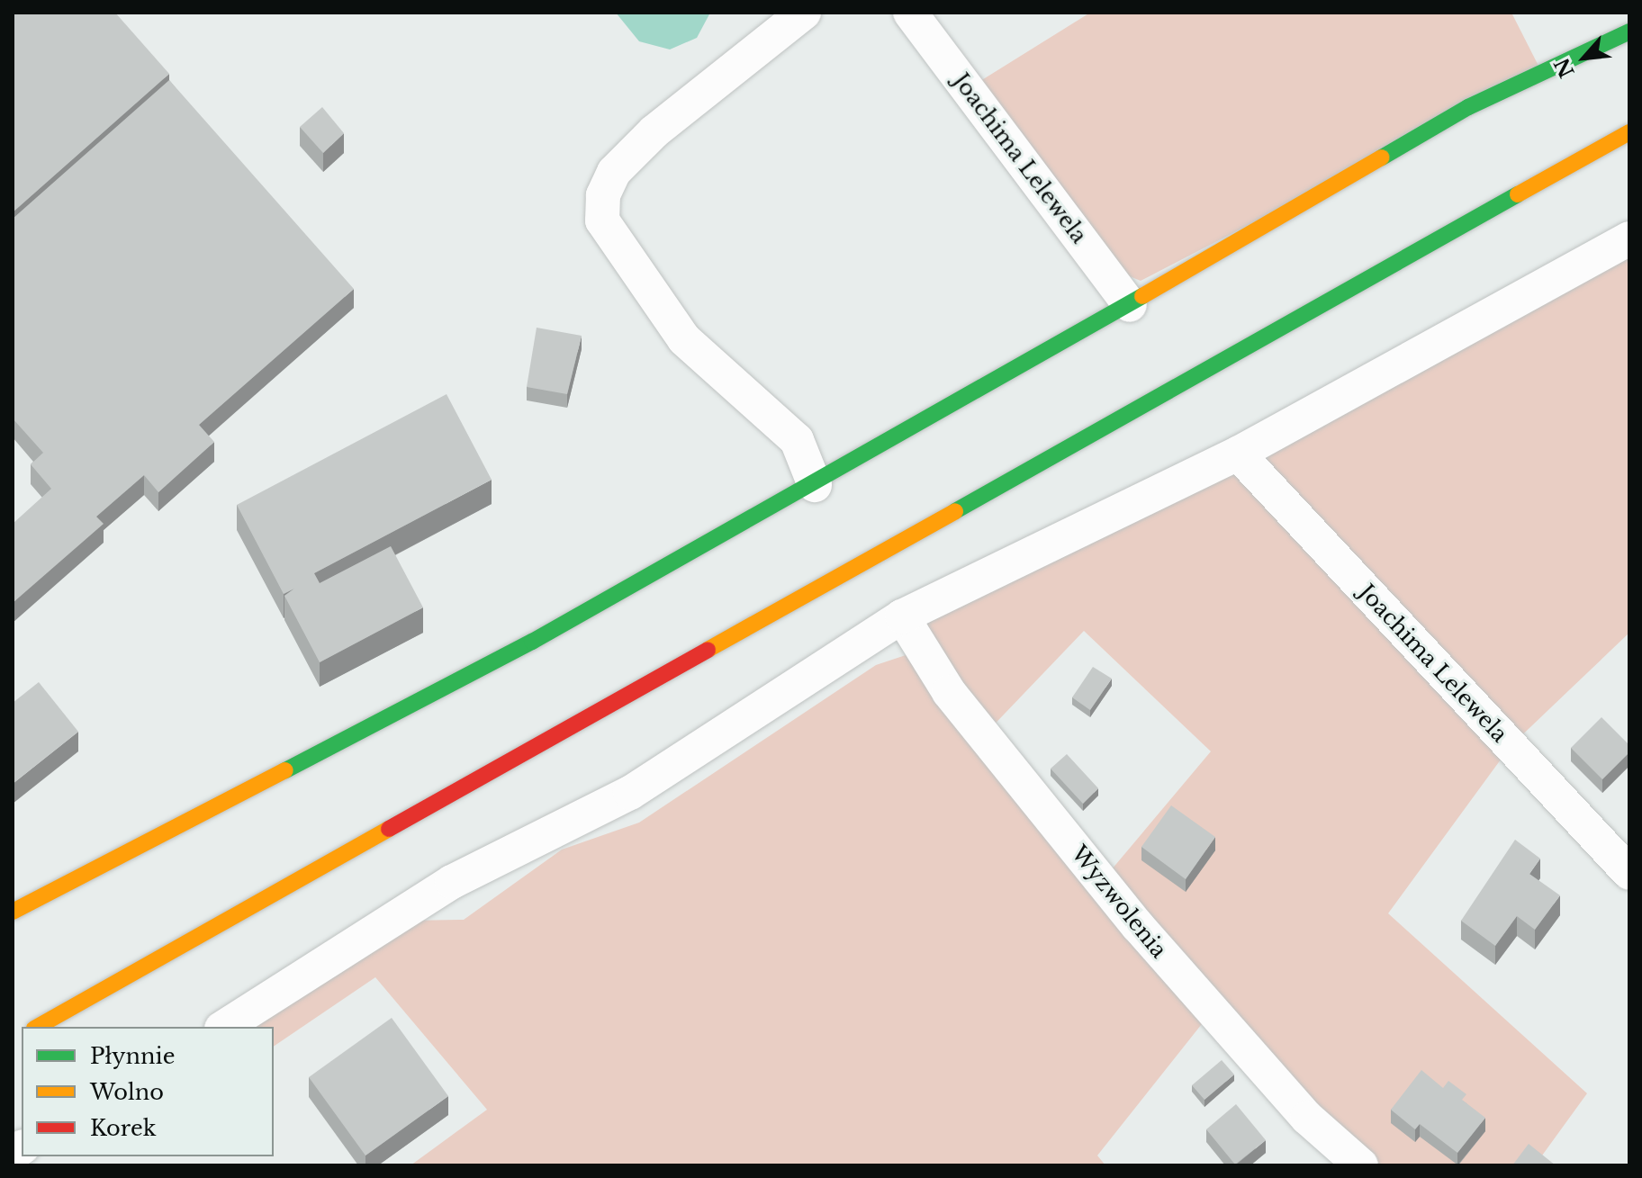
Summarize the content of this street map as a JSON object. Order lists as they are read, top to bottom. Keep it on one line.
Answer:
{"streets":{"street":["Joachima Lelewela","Wyzwolenia"]},"legend":["Płynnie","Wolno","Korek"],"north":"bottom left"}
